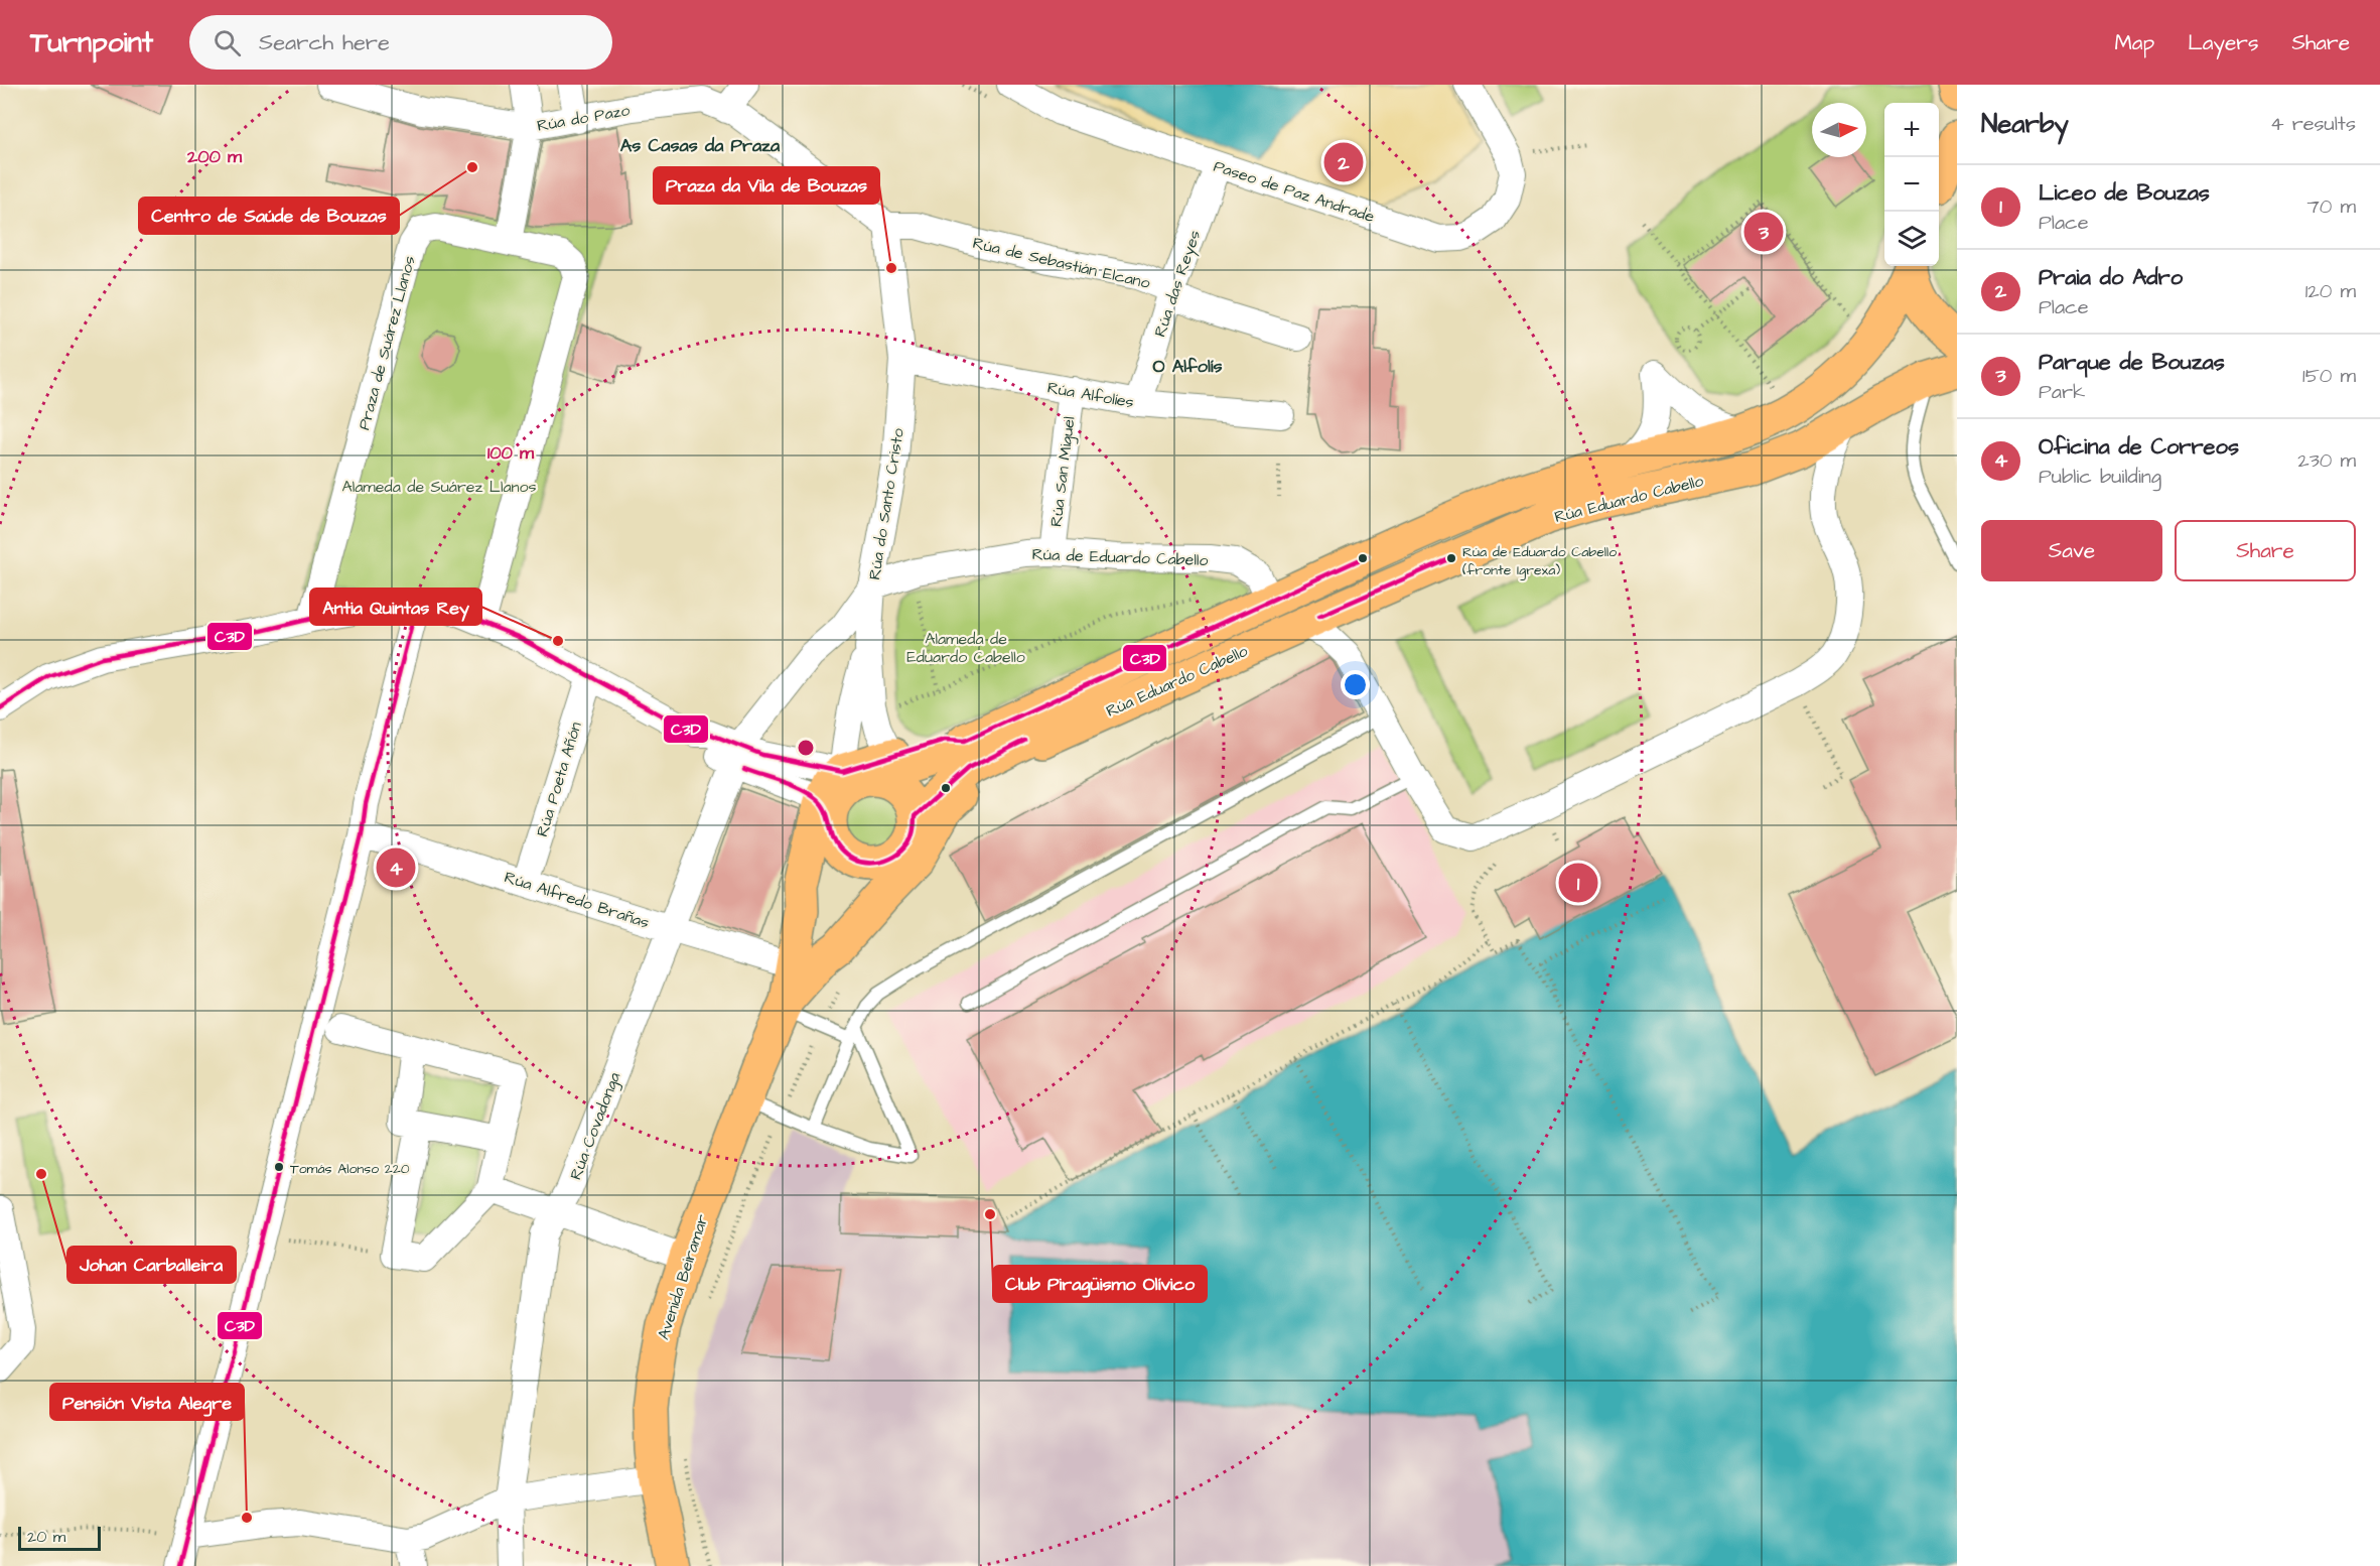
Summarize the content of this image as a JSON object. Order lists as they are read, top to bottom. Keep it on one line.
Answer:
{"streets":{"main road":["Rúa Eduardo Cabello","Avenida Beiramar"],"street":["Rúa do Pazo","Paseo de Paz Andrade","Rúa de Sebastián Elcano","Rúa das Reyes","Praza de Suárez Llanos","Rúa Alfolíes","Rúa San Miguel","Rúa do Santo Cristo","Rúa de Eduardo Cabello","Rúa Poeta Añón","Rúa Alfredo Brañas","Rúa Covadonga"]},"crossings":[["Paseo de Paz Andrade","Rúa das Reyes"],["Rúa de Sebastián Elcano","Rúa das Reyes"],["Rúa de Sebastián Elcano","Rúa do Santo Cristo"],["Rúa das Reyes","Rúa Alfolíes"],["Rúa Alfolíes","Rúa San Miguel"],["Rúa Alfolíes","Rúa do Santo Cristo"],["Rúa San Miguel","Rúa de Eduardo Cabello"],["Rúa Eduardo Cabello","Rúa do Santo Cristo"],["Rúa Eduardo Cabello","Rúa de Eduardo Cabello"],["Rúa Eduardo Cabello","Avenida Beiramar"],["Rúa do Santo Cristo","Rúa de Eduardo Cabello"],["Rúa do Santo Cristo","Avenida Beiramar"],["Rúa Poeta Añón","Rúa Alfredo Brañas"],["Rúa Alfredo Brañas","Rúa Covadonga"],["Rúa Alfredo Brañas","Avenida Beiramar"]],"districts":["As Casas da Praza","O Alfolís"],"parks":["Alameda de Suárez Llanos","Alameda de Eduardo Cabello"],"places":["Centro de Saúde de Bouzas","Praza da Vila de Bouzas","Rúa de Eduardo Cabello (fronte Igrexa)","Antia Quintas Rey","Tomás Alonso 220","Johan Carballeira","Club Piragüismo Olívico","Pensión Vista Alegre"],"lines":["transit line C3D"],"scale_bar":"20 m","north":"right","page":{"header":"Turnpoint","search":"Search here","nav":["Map","Layers","Share"],"heading":["Nearby","4 results"],"map_buttons":["+","−"],"pins":["2","3","4","1"],"list":[{"mark":"1","name":"Liceo de Bouzas","note":"Place","value":"70 m"},{"mark":"2","name":"Praia do Adro","note":"Place","value":"120 m"},{"mark":"3","name":"Parque de Bouzas","note":"Park","value":"150 m"},{"mark":"4","name":"Oficina de Correos","note":"Public building","value":"230 m"}],"buttons":["Save","Share"],"scale":"20 m"},"rings":["200 m","100 m"]}
